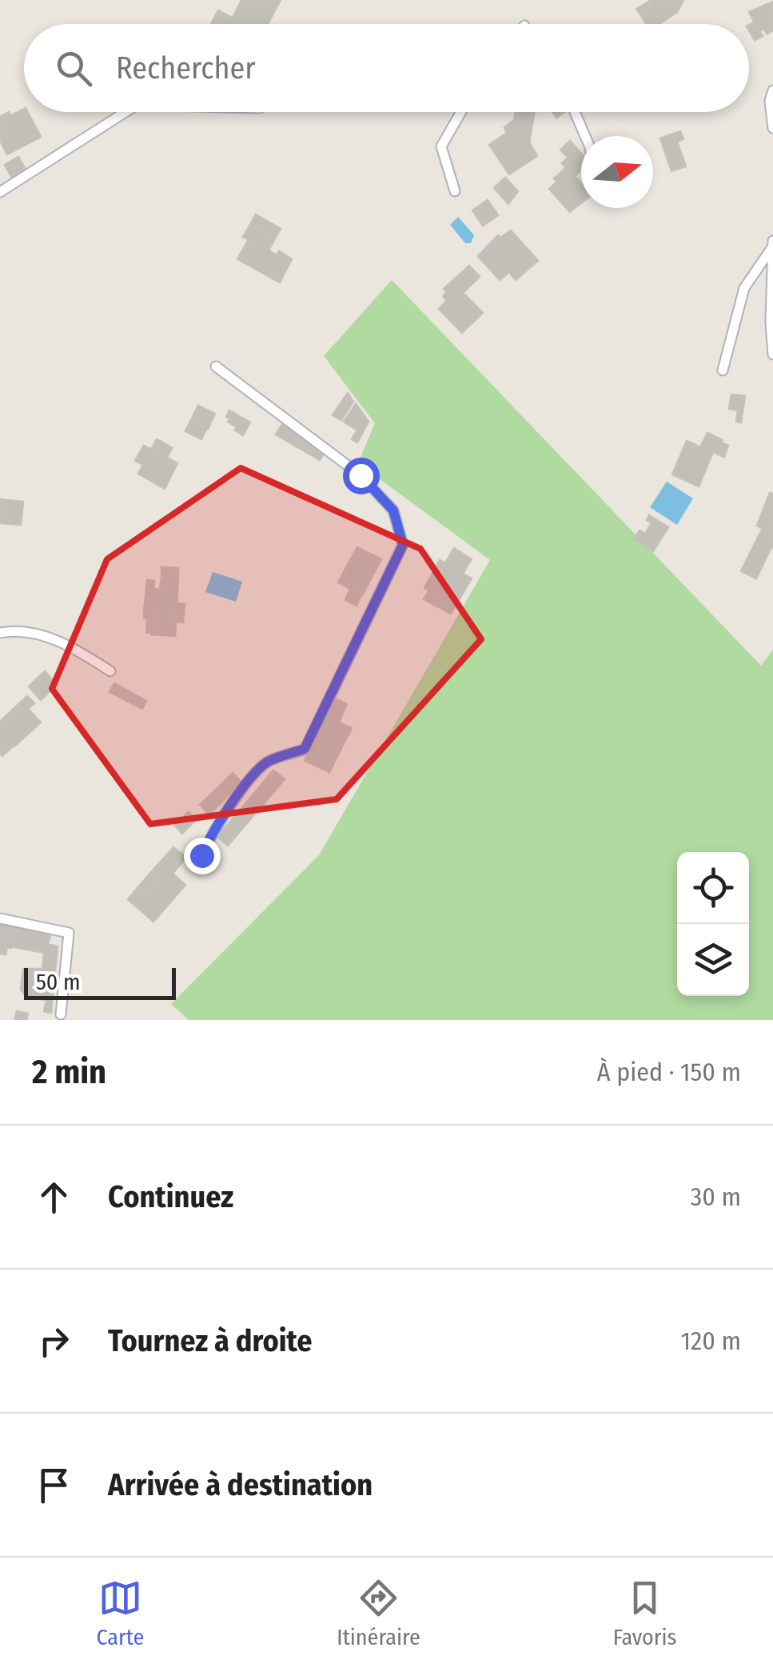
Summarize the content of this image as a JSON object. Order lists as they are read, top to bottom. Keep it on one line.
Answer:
{"scale_bar":"50 m","north":"right","page":{"search":"Rechercher","scale":"50 m","heading":["2 min","À pied · 150 m"],"list":[["Continuez","30 m"],["Tournez à droite","120 m"],"Arrivée à destination"],"nav":["Carte","Itinéraire","Favoris"]}}
